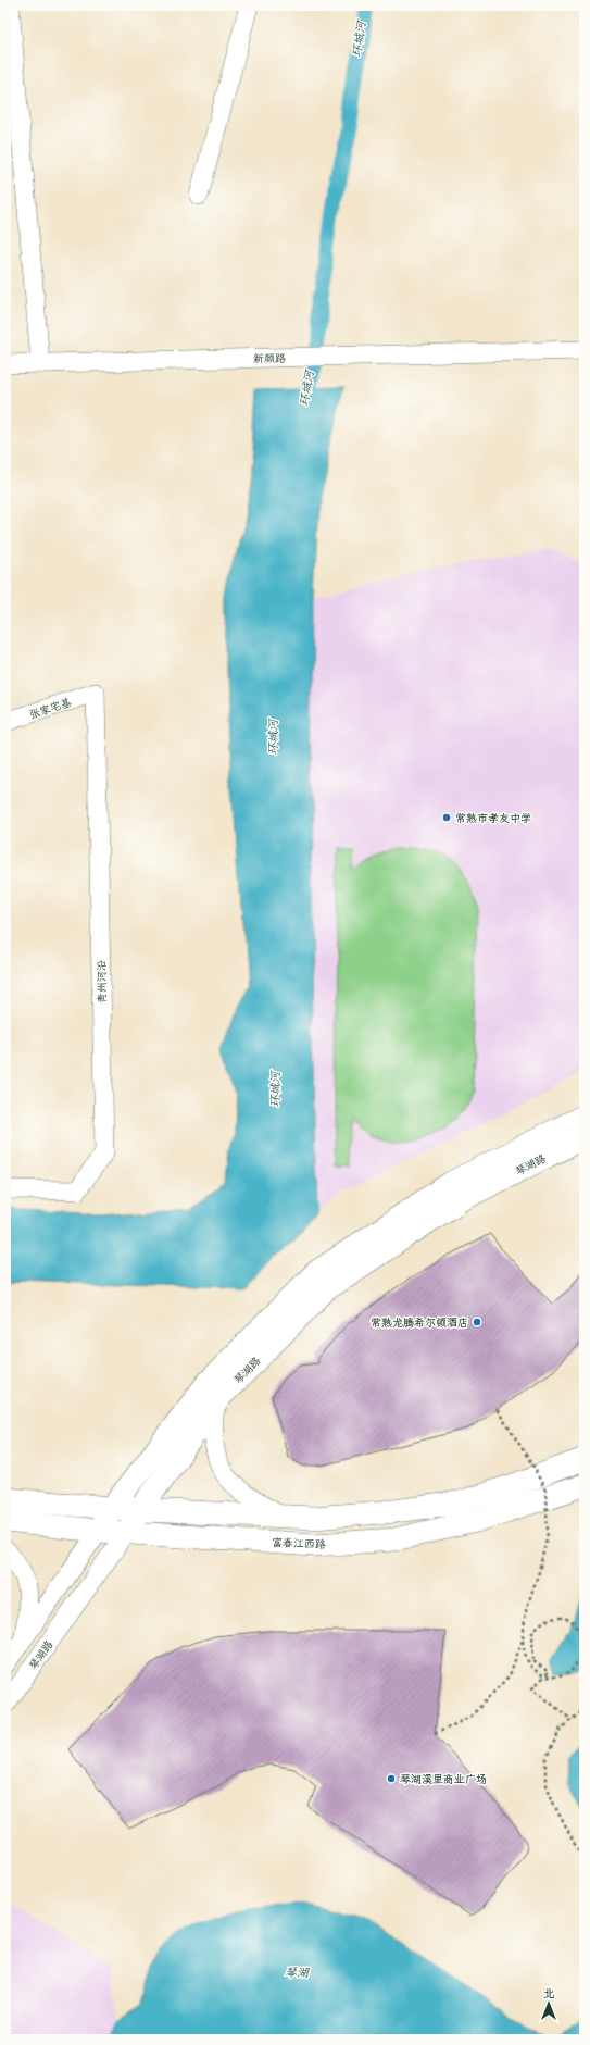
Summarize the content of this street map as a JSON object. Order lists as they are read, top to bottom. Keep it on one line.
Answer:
{"streets":{"main road":["琴湖路","富春江西路"],"street":["新颜路","张家宅基","青州河沿"]},"crossings":[["张家宅基","青州河沿"],["琴湖路","富春江西路"]],"water":["环城河","琴湖"],"places":["常熟市孝友中学","常熟龙腾希尔顿酒店","琴湖溪里商业广场"],"north":"top"}
